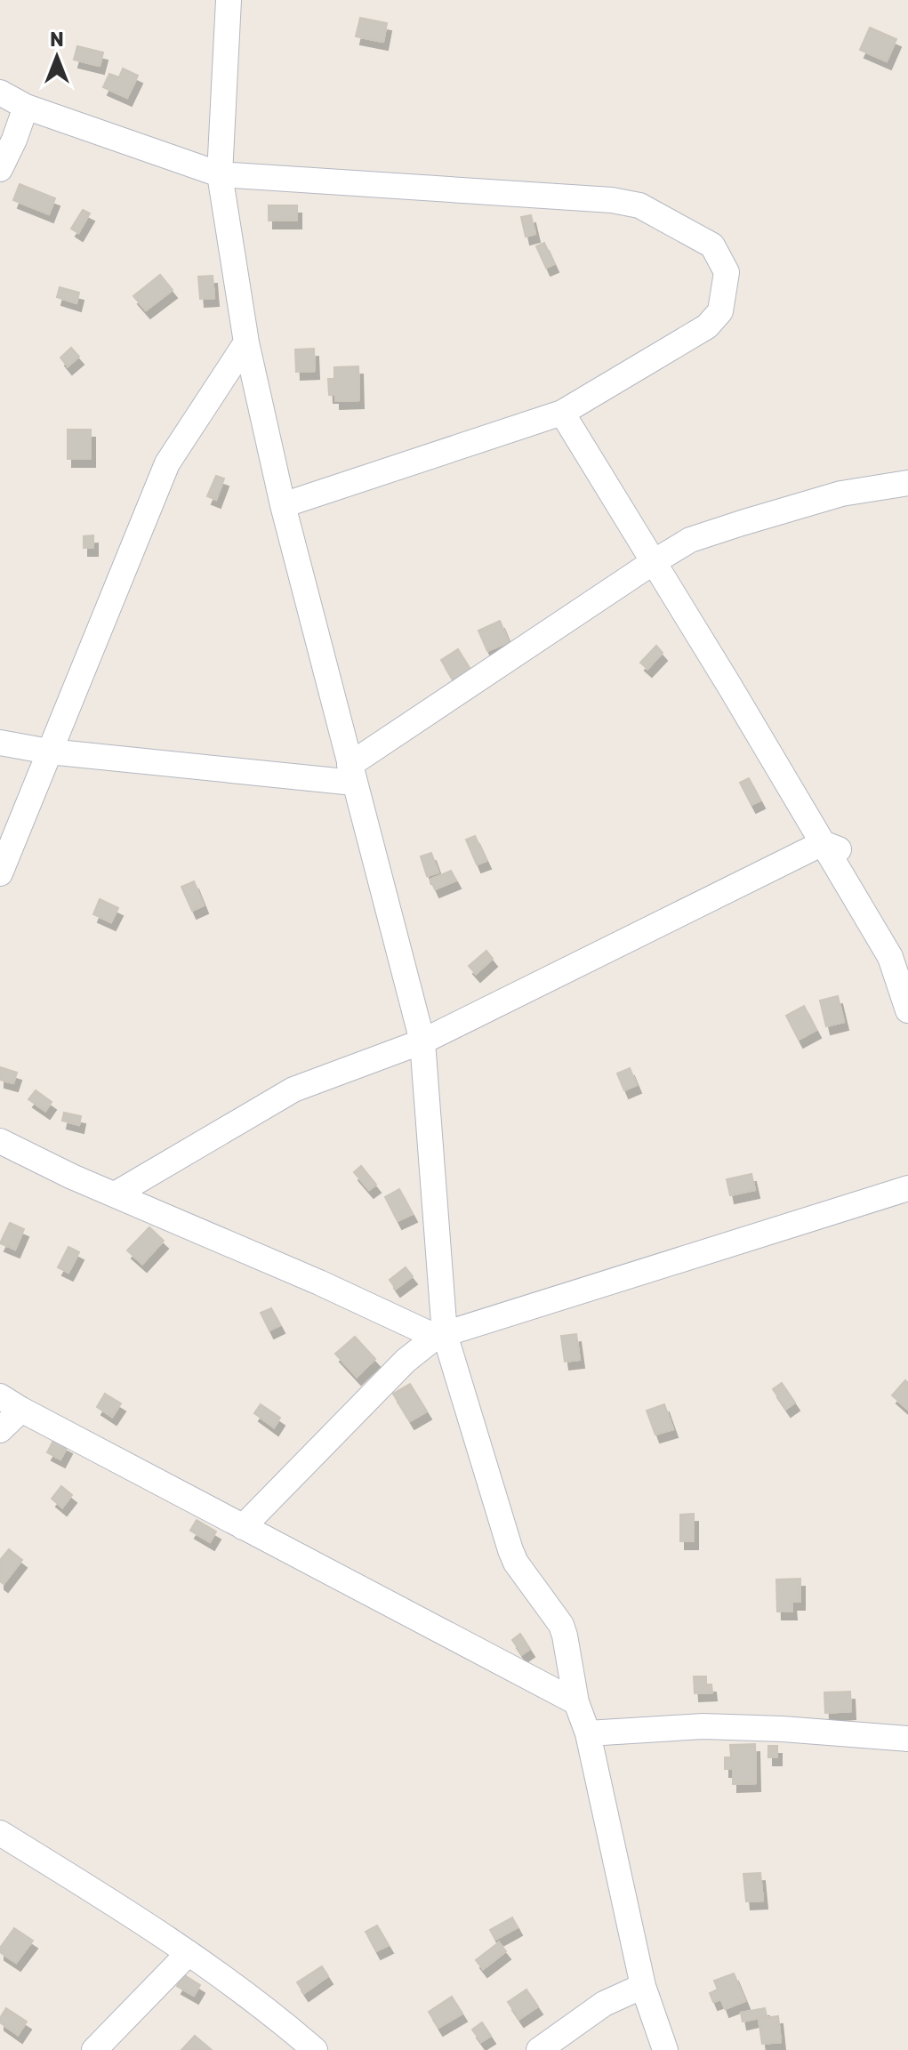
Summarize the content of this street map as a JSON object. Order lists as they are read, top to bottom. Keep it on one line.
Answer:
{"north":"top"}
